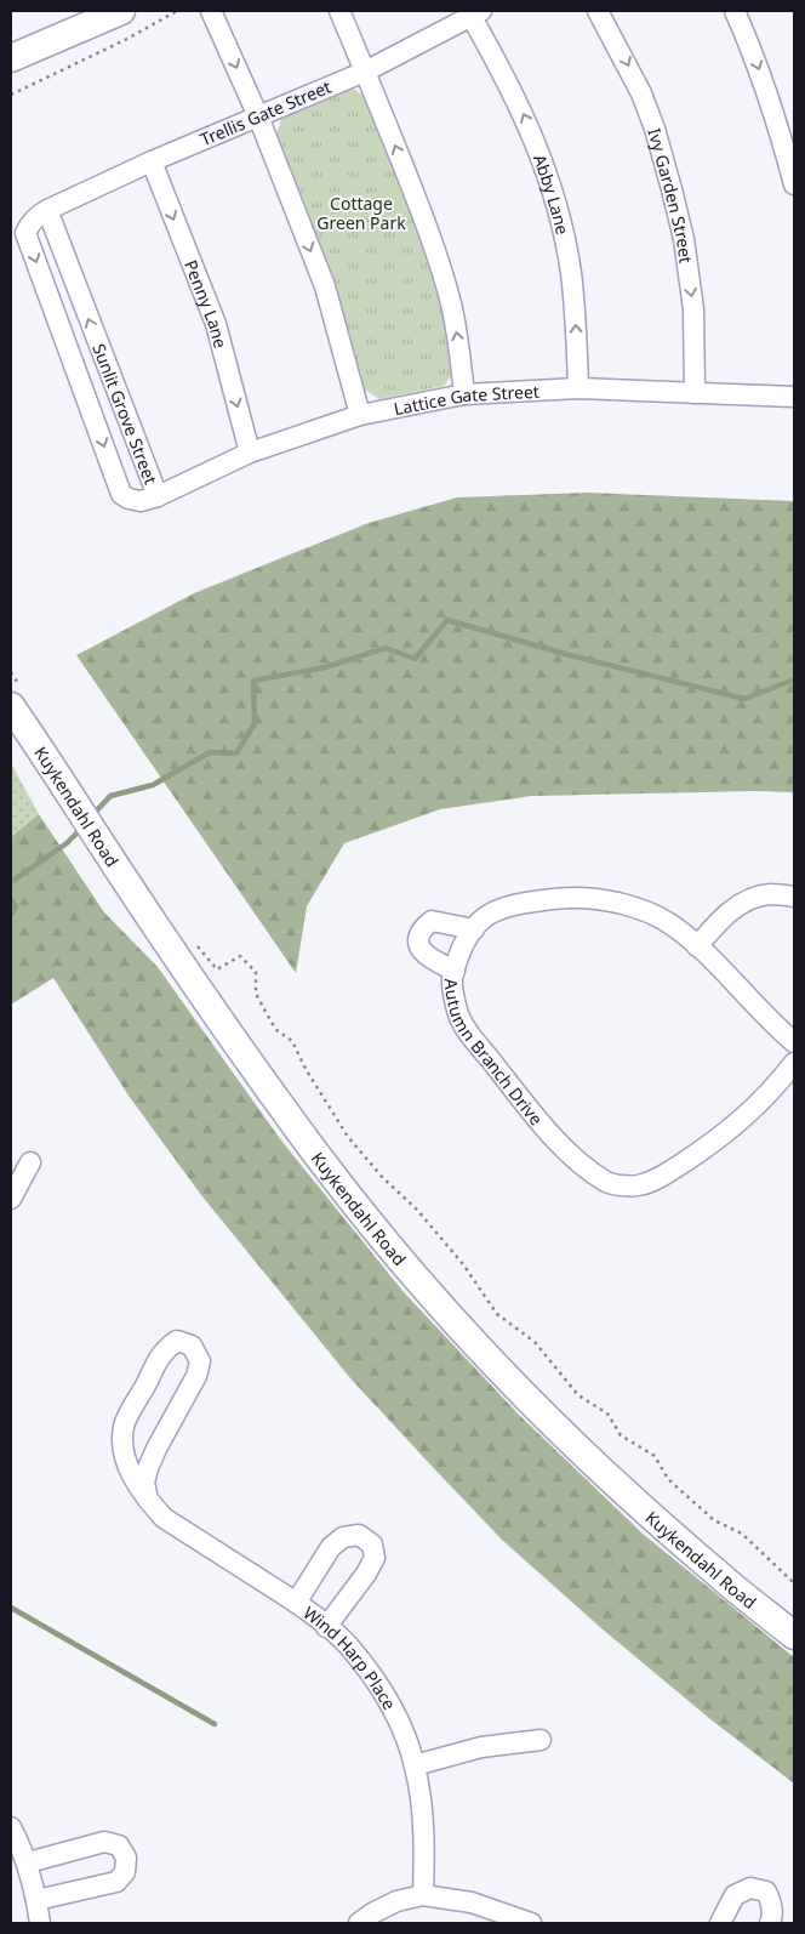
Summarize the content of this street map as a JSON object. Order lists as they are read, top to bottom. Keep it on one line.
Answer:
{"streets":{"main road":["Kuykendahl Road"],"street":["Trellis Gate Street","Abby Lane","Ivy Garden Street","Penny Lane","Lattice Gate Street","Sunlit Grove Street","Autumn Branch Drive","Wind Harp Place"]},"crossings":[["Trellis Gate Street","Abby Lane"],["Trellis Gate Street","Penny Lane"],["Trellis Gate Street","Sunlit Grove Street"],["Abby Lane","Lattice Gate Street"],["Ivy Garden Street","Lattice Gate Street"],["Penny Lane","Lattice Gate Street"],["Lattice Gate Street","Sunlit Grove Street"]],"parks":["Cottage Green Park"]}
